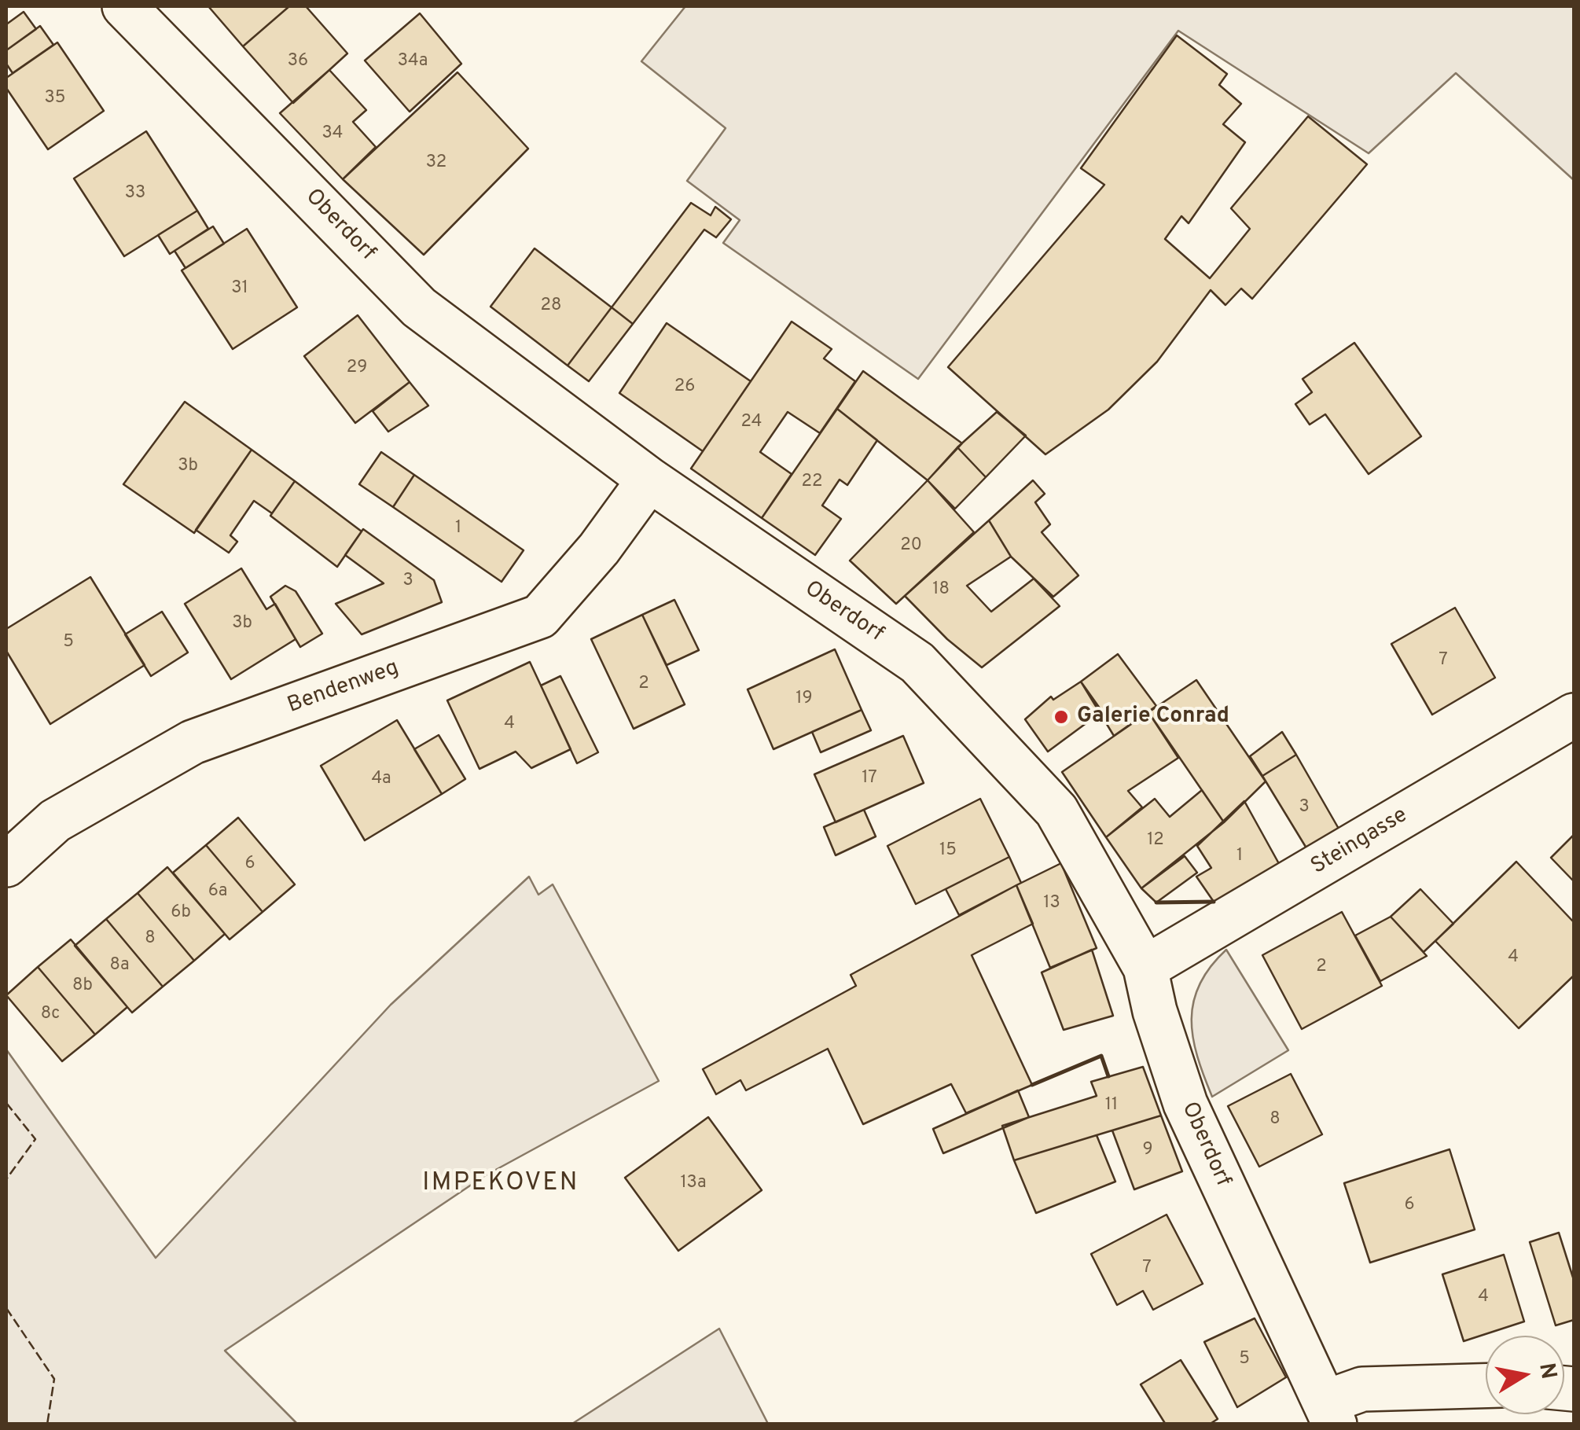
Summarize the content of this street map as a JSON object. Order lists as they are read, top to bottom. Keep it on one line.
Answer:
{"streets":{"street":["Oberdorf","Bendenweg","Steingasse"]},"crossings":[["Oberdorf","Bendenweg"],["Oberdorf","Steingasse"]],"districts":["IMPEKOVEN"],"places":["Galerie Conrad"],"house_numbers":["36","34a","35","34","32","33","31","28","29","26","24","3b","22","1","20","3","18","3b","5","7","2","19","4","17","4a","3","12","15","1","6","6a","13","6b","8","4","8a","2","8b","8c","11","8","9","13a","6","7","4","5"],"north":"right"}
